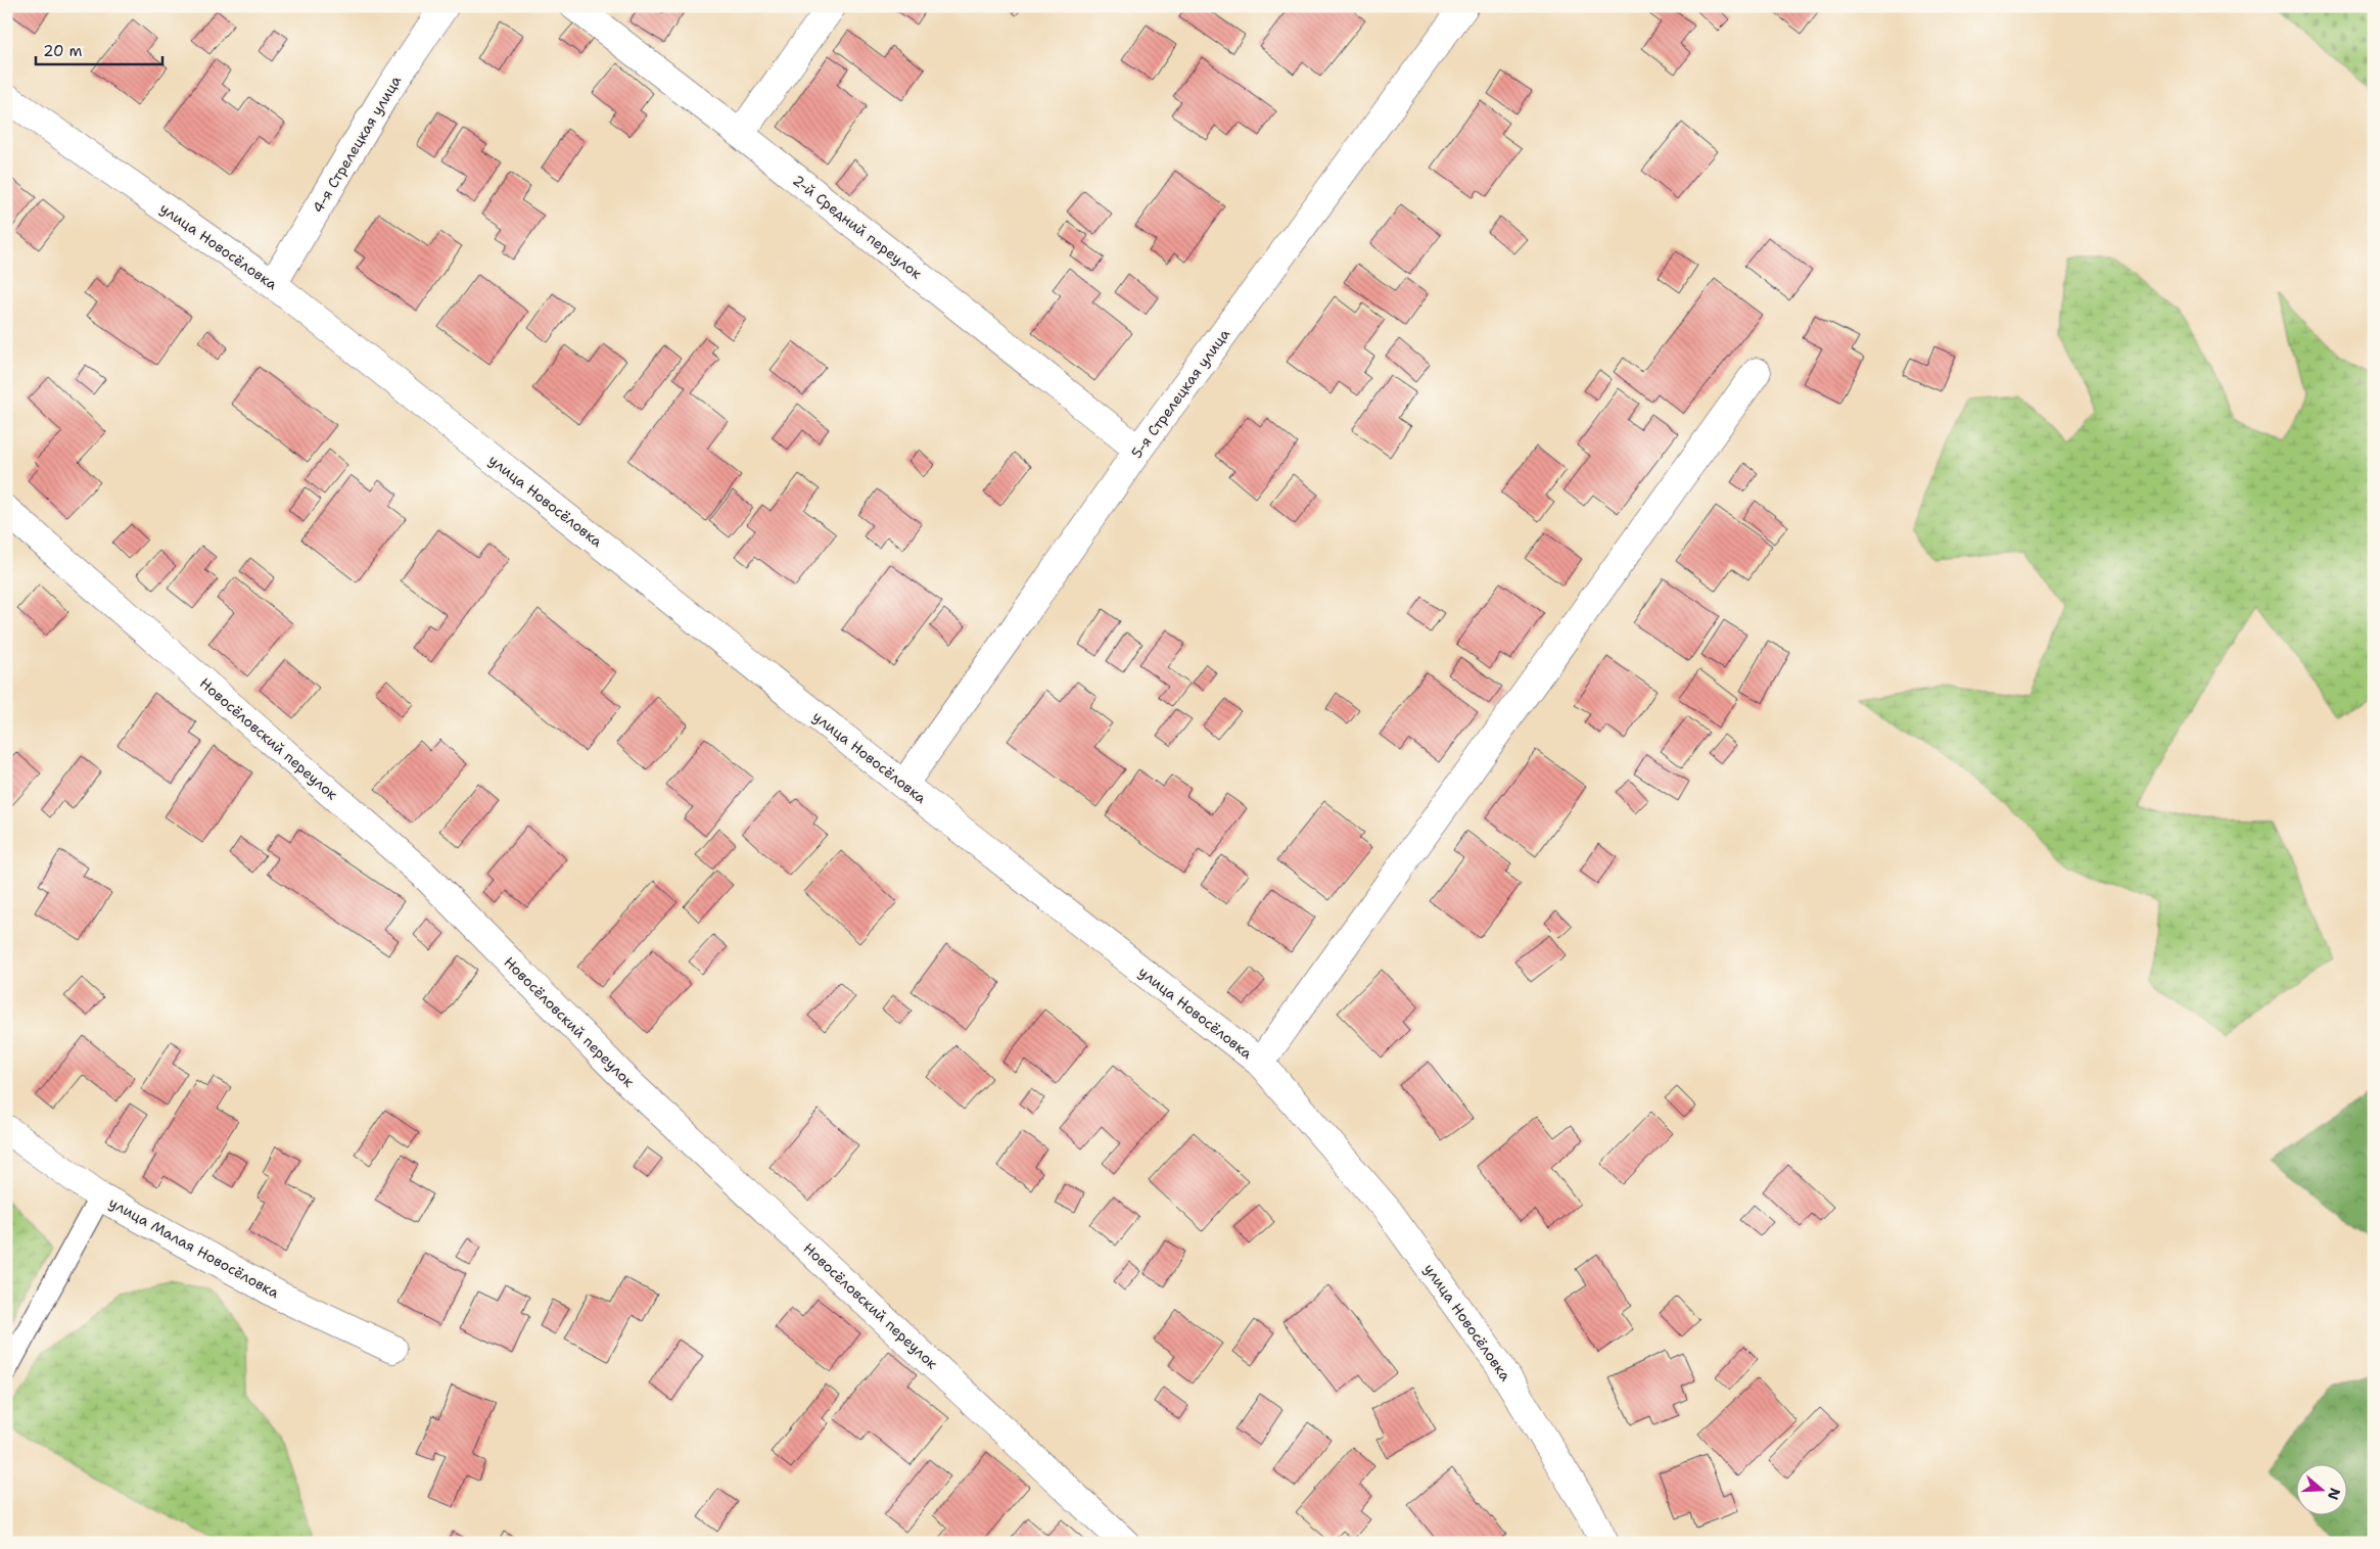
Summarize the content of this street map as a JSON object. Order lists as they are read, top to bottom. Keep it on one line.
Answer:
{"streets":{"street":["4-я Стрелецкая улица","2-й Средний переулок","улица Новосёловка","5-я Стрелецкая улица","Новосёловский переулок","улица Малая Новосёловка"]},"crossings":[["4-я Стрелецкая улица","улица Новосёловка"],["2-й Средний переулок","5-я Стрелецкая улица"],["улица Новосёловка","5-я Стрелецкая улица"]],"scale_bar":"20 m","north":"right"}
